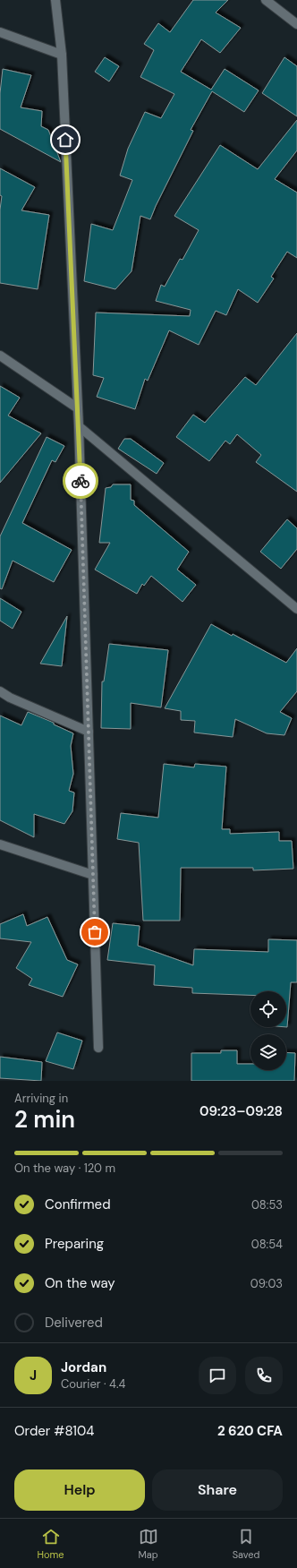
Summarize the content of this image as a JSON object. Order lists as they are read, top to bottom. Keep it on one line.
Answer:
{"page":{"heading":["2 min","Arriving in","09:23–09:28"],"panel":["Jordan","Courier · 4.4","Order #8104","2 620 CFA"],"bar":"On the way · 120 m","list":[["Confirmed","08:53"],["Preparing","08:54"],["On the way","09:03"],"Delivered"],"round":"J","buttons":["Help","Share"],"tabs":["Home","Map","Saved"]}}
